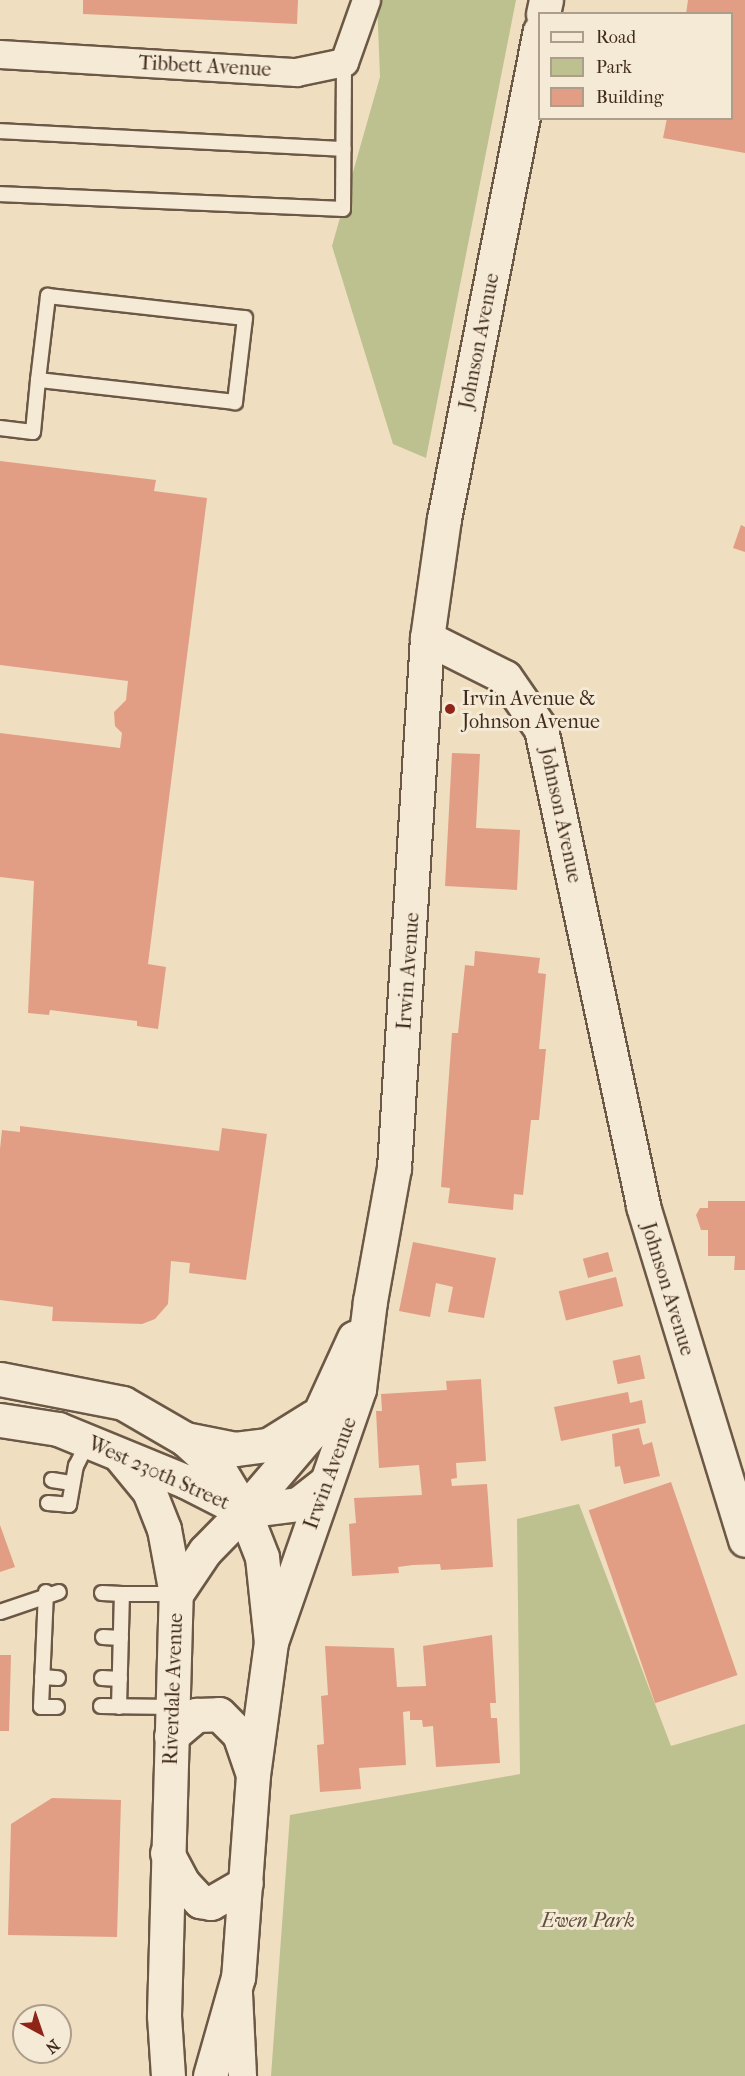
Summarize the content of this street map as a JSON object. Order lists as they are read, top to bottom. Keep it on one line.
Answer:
{"streets":{"street":["Tibbett Avenue","Johnson Avenue","Irwin Avenue","West 230th Street","Riverdale Avenue"]},"crossings":[["Johnson Avenue","Irwin Avenue"],["Irwin Avenue","West 230th Street"],["Irwin Avenue","Riverdale Avenue"],["West 230th Street","Riverdale Avenue"]],"parks":["Ewen Park"],"places":["Irvin Avenue & Johnson Avenue"],"legend":["Road","Park","Building"],"north":"bottom right"}
